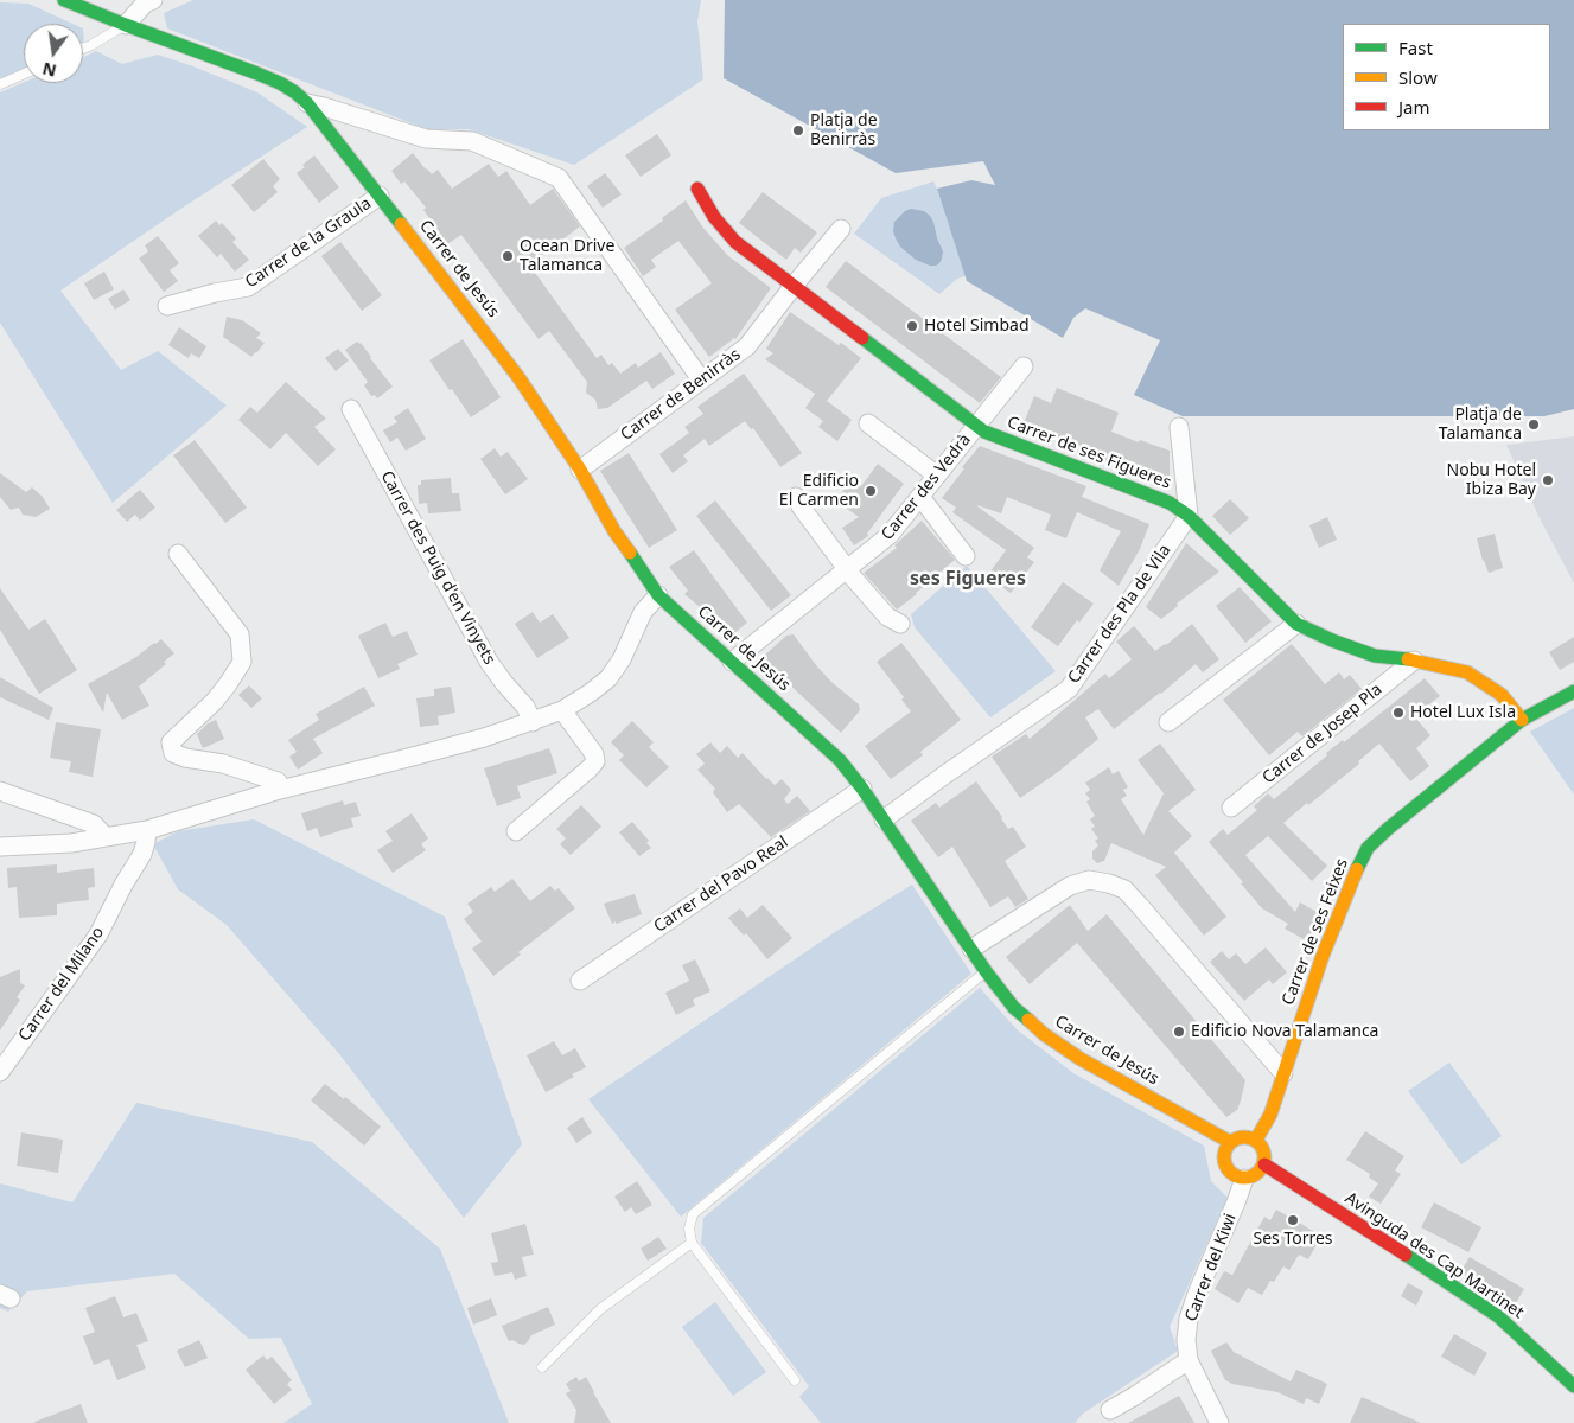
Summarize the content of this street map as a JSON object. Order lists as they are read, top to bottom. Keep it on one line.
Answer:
{"streets":{"street":["Carrer de la Graula","Carrer de Jesús","Carrer de Benirràs","Carrer de ses Figueres","Carrer des Vedrà","Carrer des Puig d'en Vinyets","Carrer des Pla de Vila","Carrer de Josep Pla","Carrer del Pavo Real","Carrer de ses Feixes","Carrer del Milano","Avinguda des Cap Martinet","Carrer del Kiwi"]},"crossings":[["Carrer de la Graula","Carrer de Jesús"],["Carrer de Jesús","Carrer de Benirràs"],["Carrer de Jesús","Carrer des Vedrà"],["Carrer de Jesús","Carrer des Pla de Vila"],["Carrer de Jesús","Carrer del Pavo Real"],["Carrer de Jesús","Carrer de ses Feixes"],["Carrer de Jesús","Avinguda des Cap Martinet"],["Carrer de Jesús","Carrer del Kiwi"],["Carrer de Benirràs","Carrer de ses Figueres"],["Carrer de ses Figueres","Carrer des Vedrà"],["Carrer de ses Figueres","Carrer des Pla de Vila"],["Carrer de ses Figueres","Carrer de Josep Pla"],["Carrer de ses Figueres","Carrer de ses Feixes"],["Carrer de ses Feixes","Avinguda des Cap Martinet"],["Carrer de ses Feixes","Carrer del Kiwi"],["Avinguda des Cap Martinet","Carrer del Kiwi"]],"districts":["ses Figueres"],"places":["Platja de Benirràs","Ocean Drive Talamanca","Hotel Simbad","Platja de Talamanca","Nobu Hotel Ibiza Bay","Edificio El Carmen","Hotel Lux Isla","Edificio Nova Talamanca","Ses Torres"],"legend":["Fast","Slow","Jam"],"north":"bottom"}
